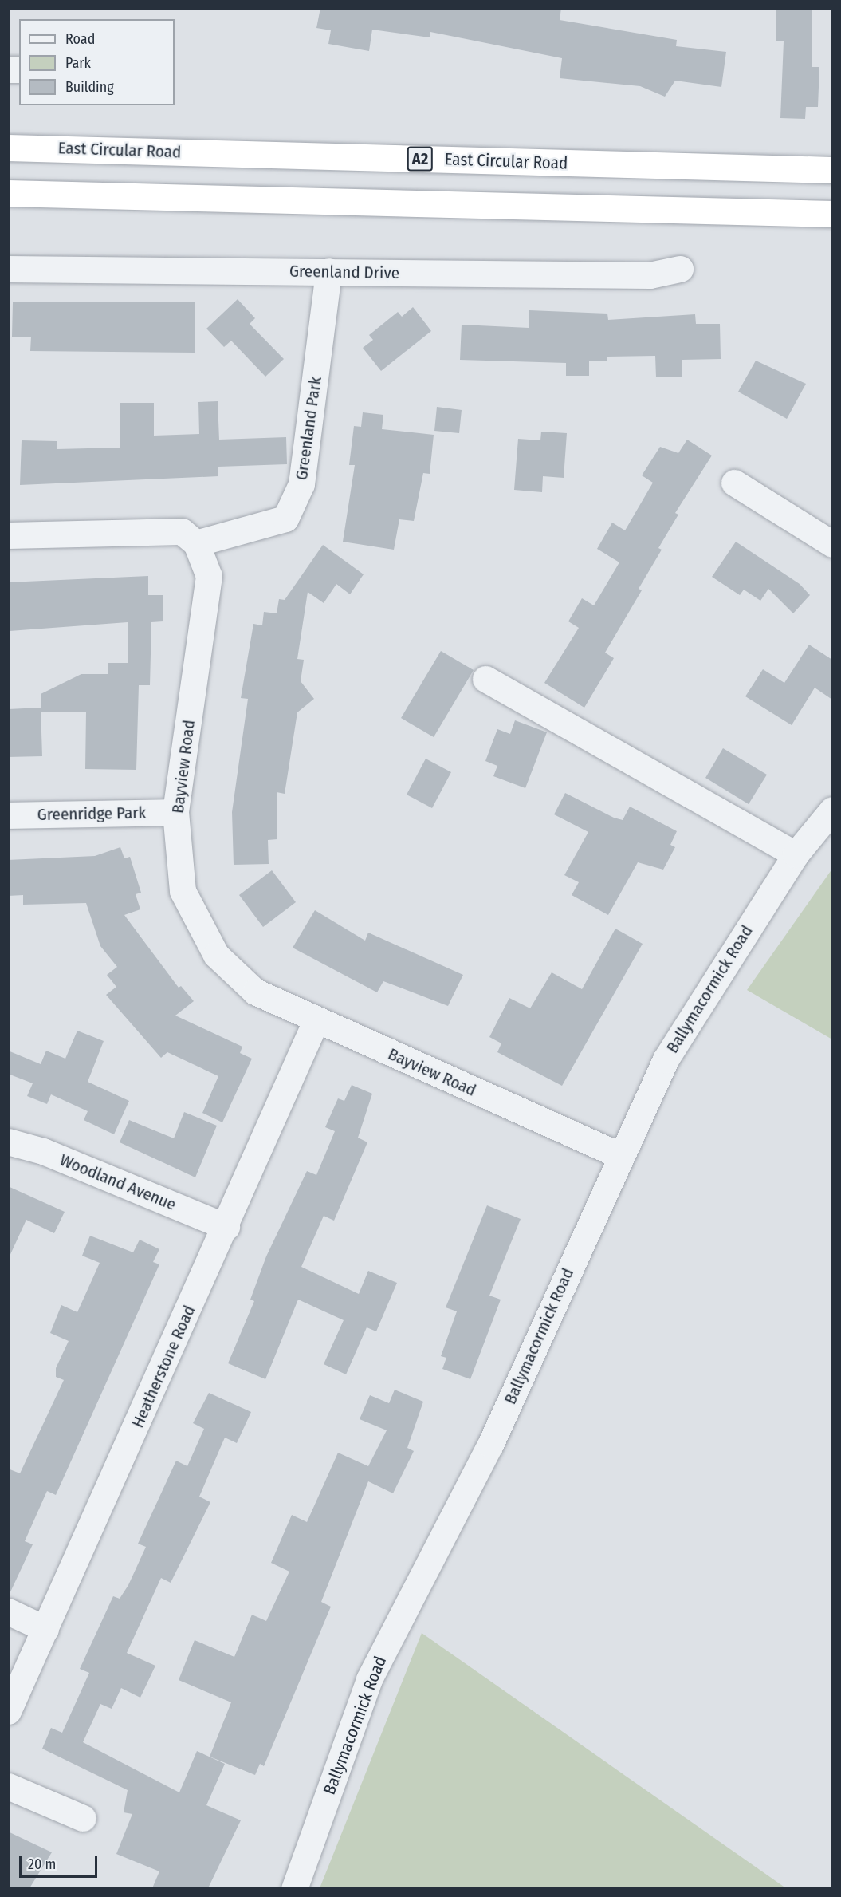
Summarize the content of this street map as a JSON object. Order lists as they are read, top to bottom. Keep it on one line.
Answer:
{"streets":{"highway":["East Circular Road","A2"],"street":["Greenland Drive","Greenland Park","Bayview Road","Greenridge Park","Ballymacormick Road","Woodland Avenue","Heatherstone Road"]},"crossings":[["Greenland Drive","Greenland Park"],["Greenland Park","Bayview Road"],["Bayview Road","Greenridge Park"],["Bayview Road","Ballymacormick Road"],["Bayview Road","Heatherstone Road"],["Woodland Avenue","Heatherstone Road"]],"legend":["Road","Park","Building"],"scale_bar":"20 m"}
